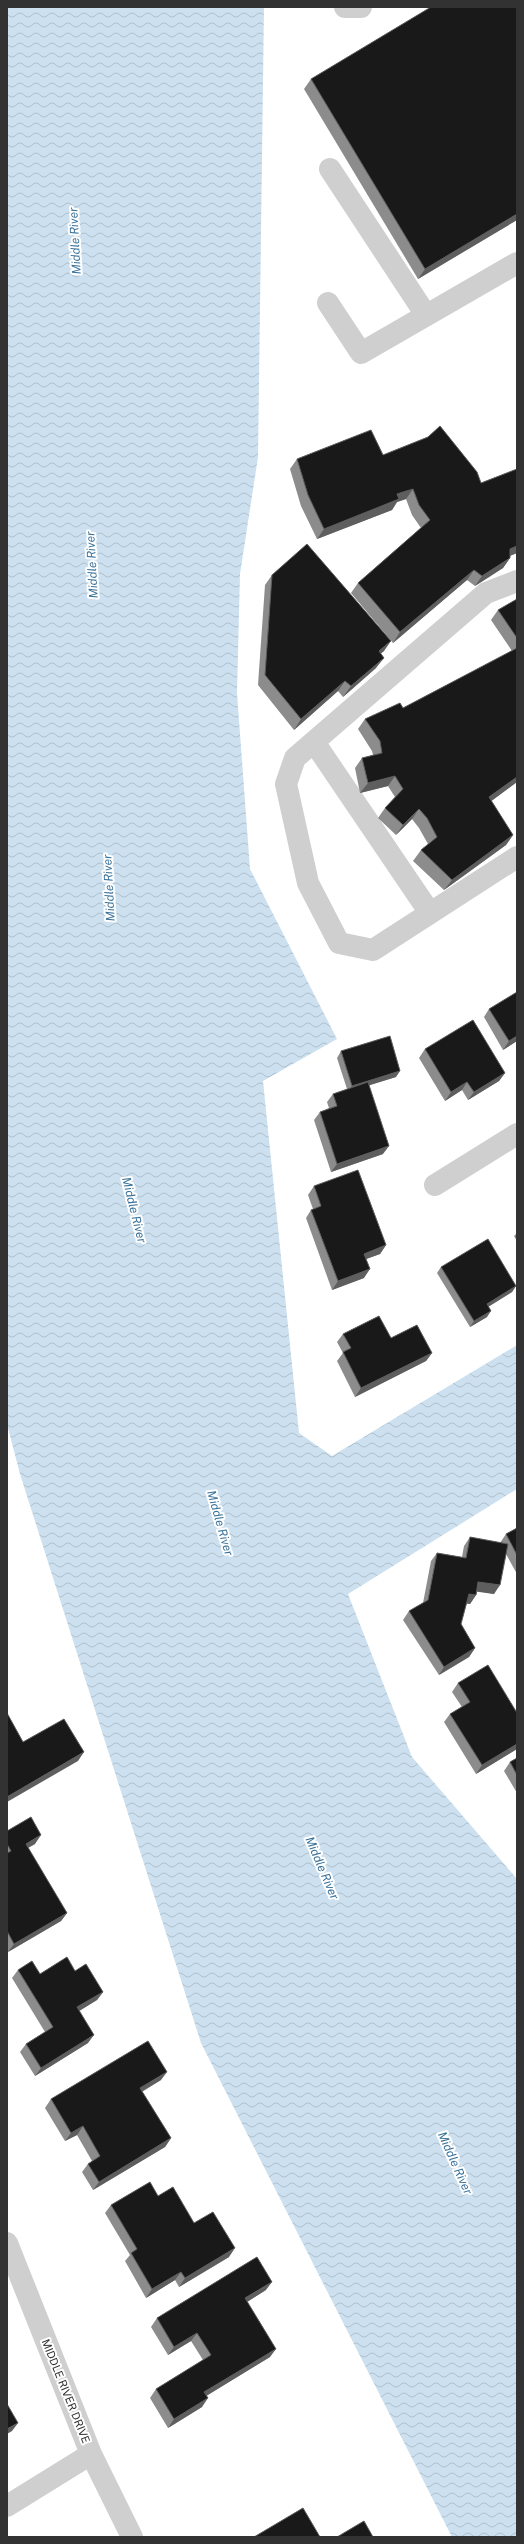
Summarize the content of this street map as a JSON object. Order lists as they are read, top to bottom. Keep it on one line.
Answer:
{"streets":{"street":["MIDDLE RIVER DRIVE"]},"water":["Middle River"]}
